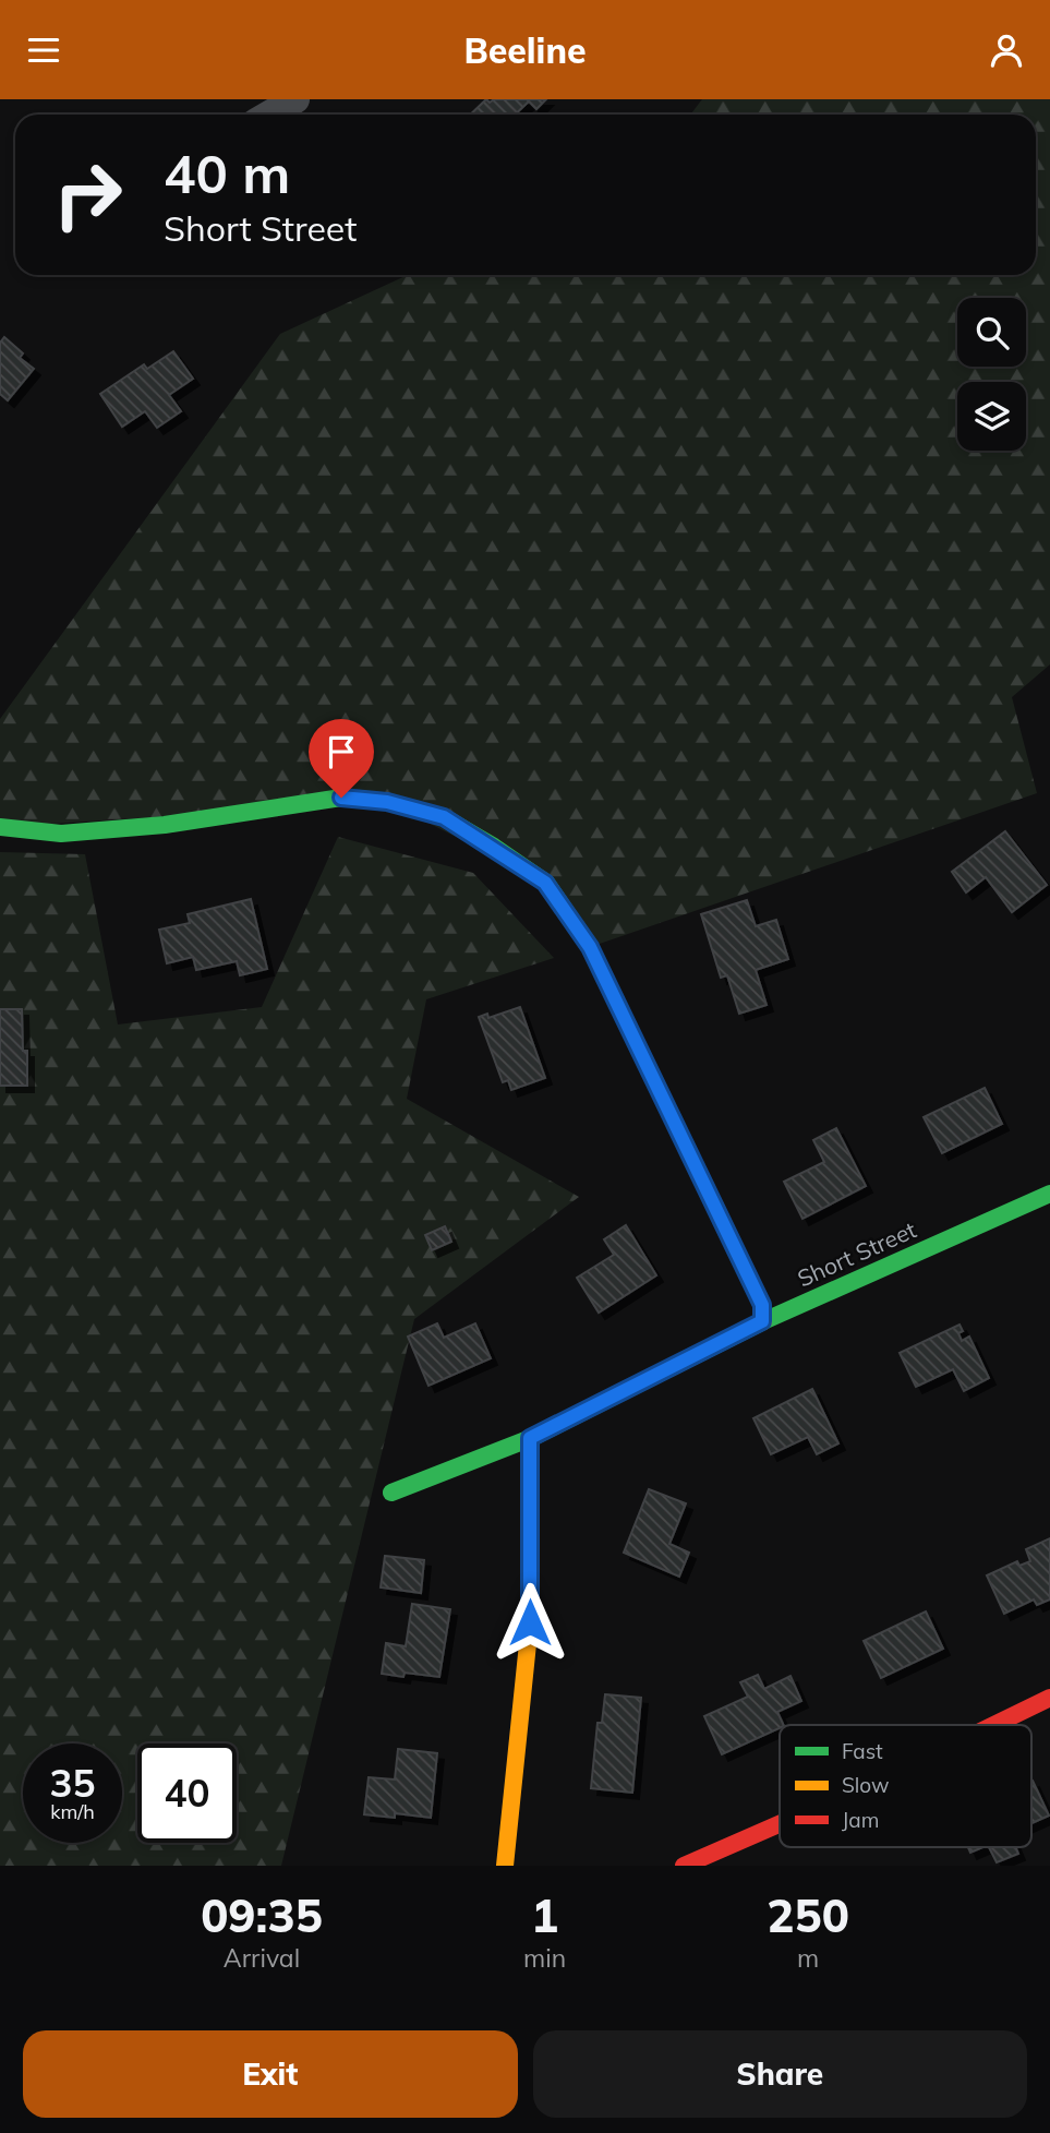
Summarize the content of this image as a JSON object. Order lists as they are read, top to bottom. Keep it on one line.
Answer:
{"streets":{"street":["Short Street"]},"legend":["Fast","Slow","Jam"],"page":{"header":"Beeline","turn":["40 m","Short Street"],"speed":"35 km/h","limit":"40","eta":["09:35","Arrival","1","min","250","m"],"buttons":["Exit","Share"]}}
